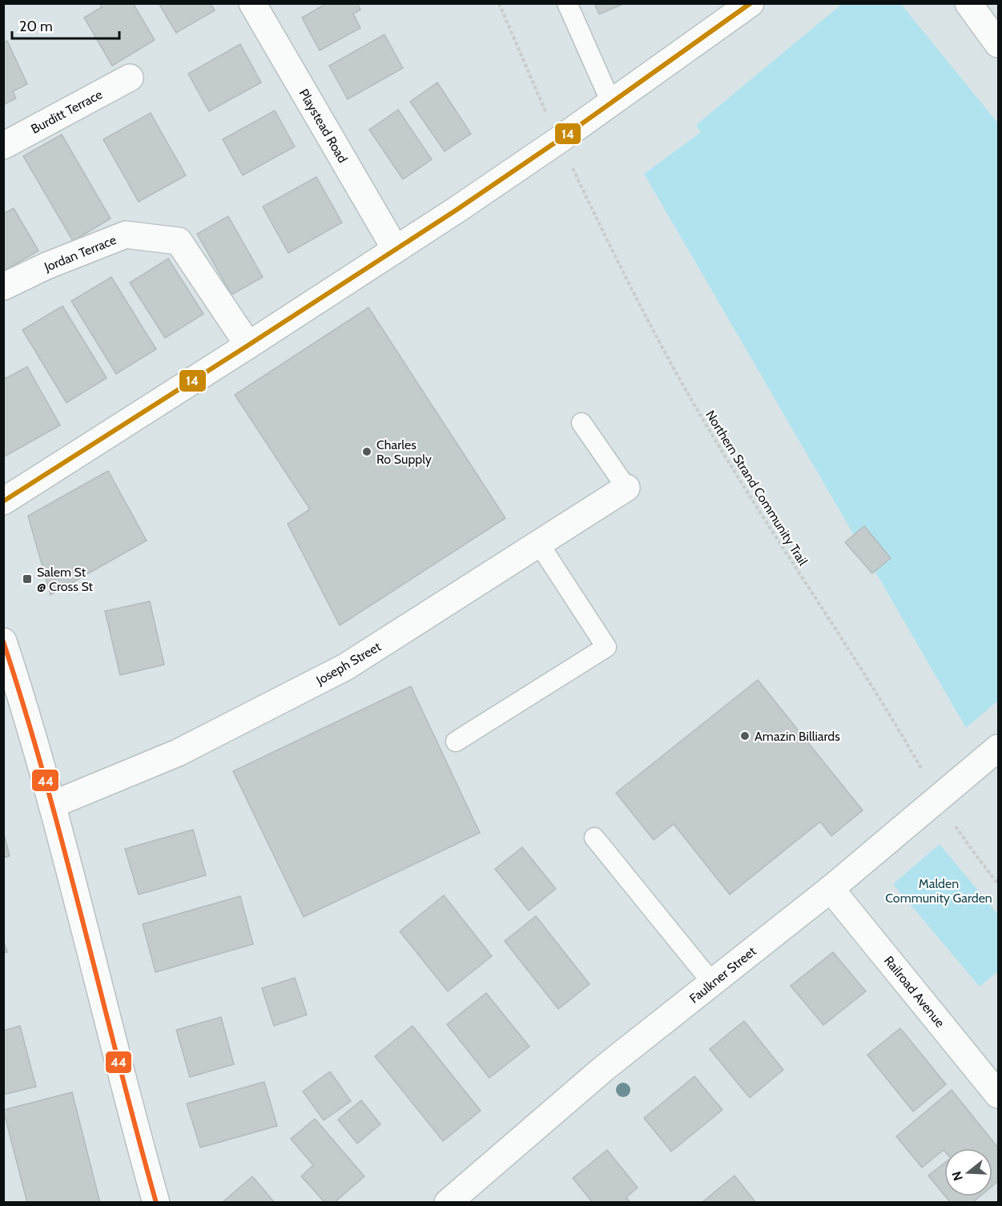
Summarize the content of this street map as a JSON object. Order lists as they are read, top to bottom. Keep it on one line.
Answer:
{"streets":{"street":["Burditt Terrace","Playstead Road","Jordan Terrace","Joseph Street","Faulkner Street","Railroad Avenue"],"path":["Northern Strand Community Trail"]},"crossings":[["Northern Strand Community Trail","Faulkner Street"],["Faulkner Street","Railroad Avenue"]],"parks":["Malden Community Garden"],"places":{"other":["Charles Ro Supply","Amazin Billiards"],"transit":["Salem St @ Cross St"]},"lines":["transit line 14","transit line 44"],"scale_bar":"20 m","north":"left"}
